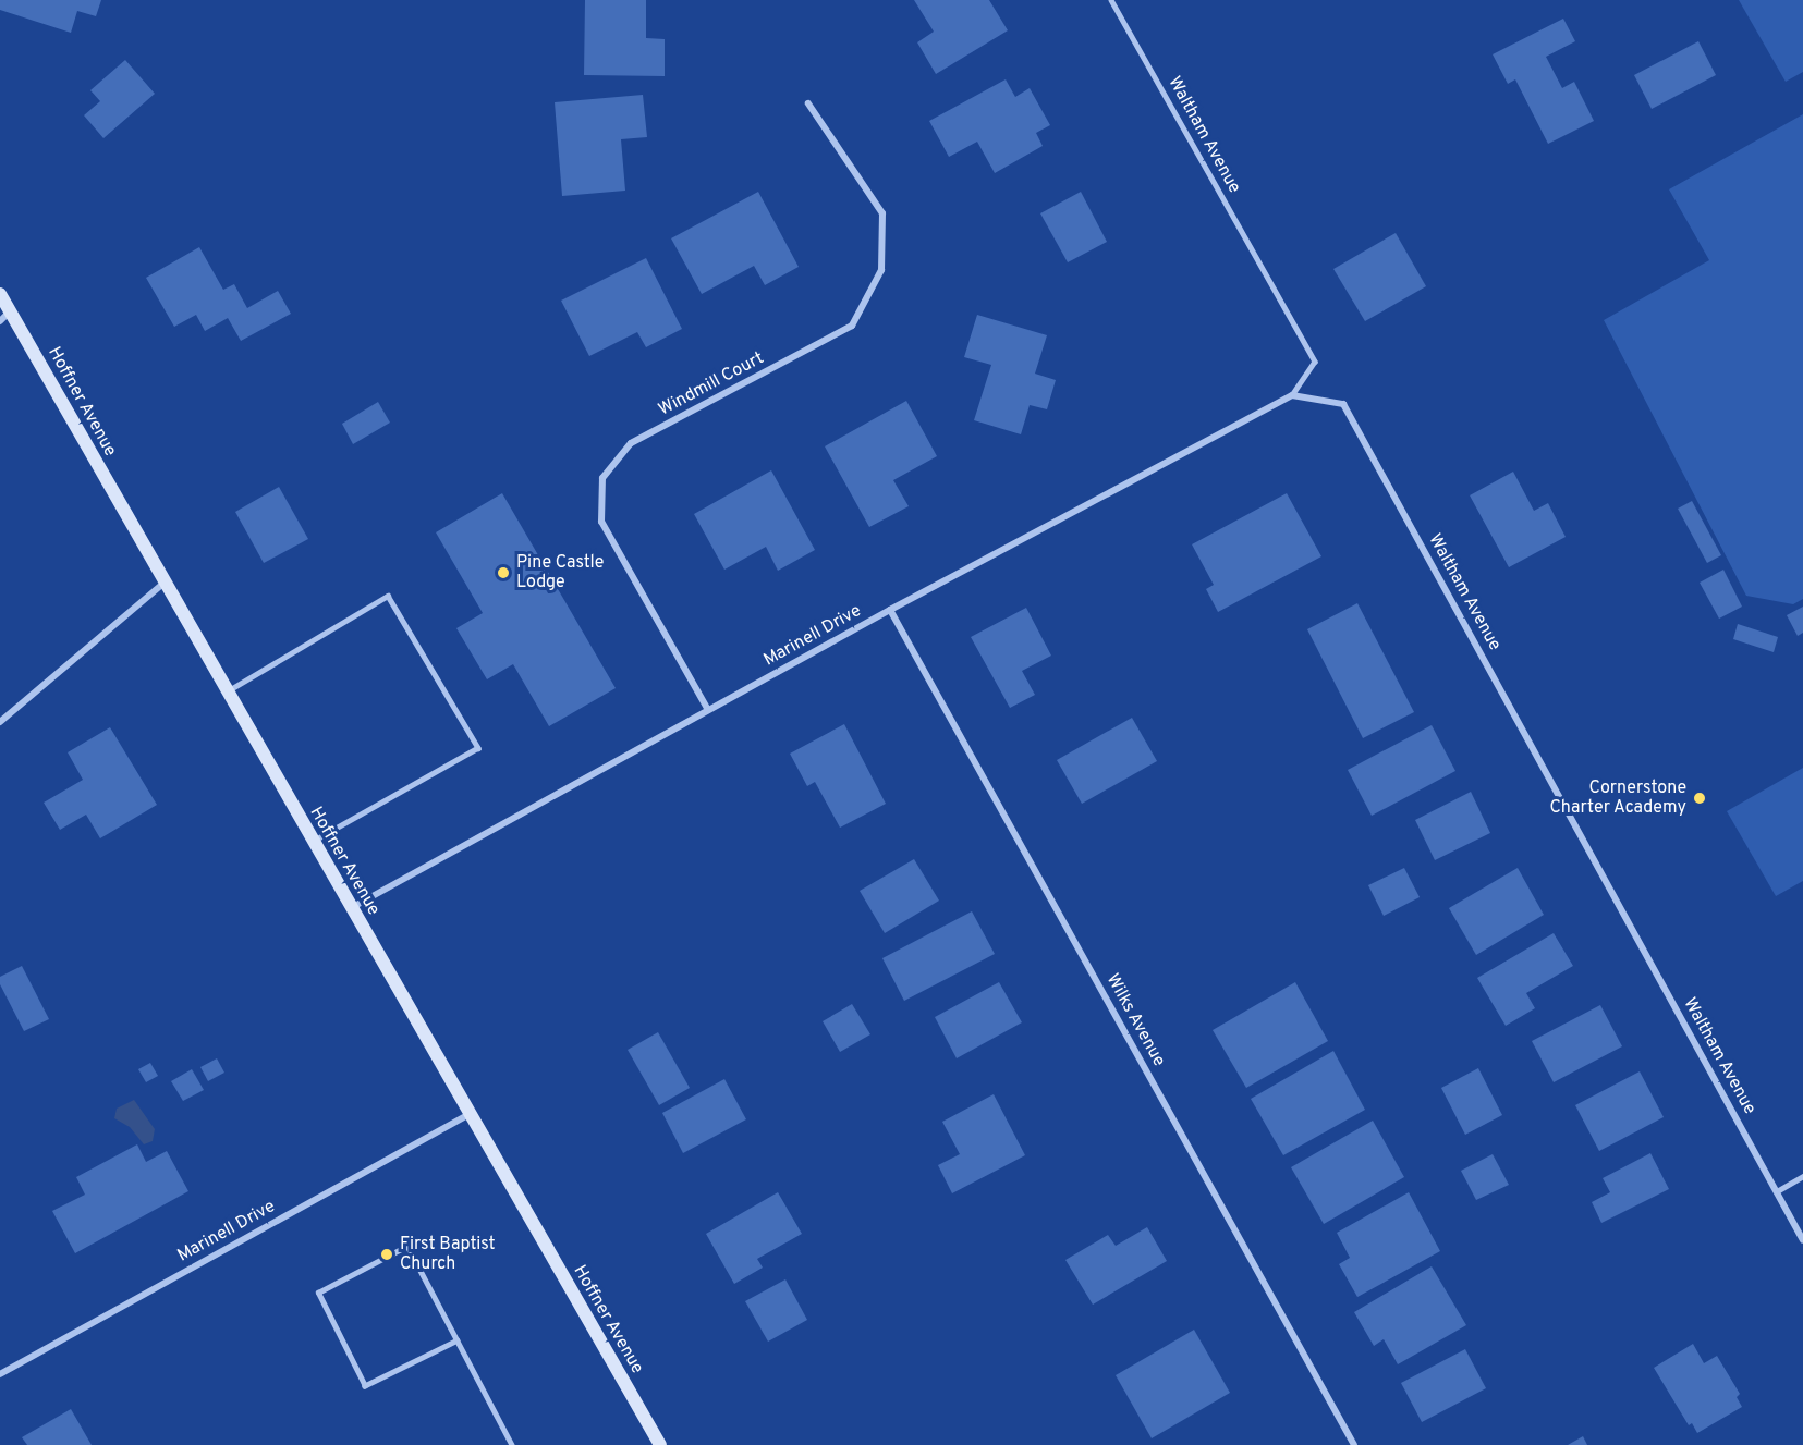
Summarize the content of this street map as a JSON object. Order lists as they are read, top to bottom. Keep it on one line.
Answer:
{"streets":{"main road":["Hoffner Avenue"],"street":["Waltham Avenue","Windmill Court","Marinell Drive","Wilks Avenue"]},"crossings":[["Waltham Avenue","Marinell Drive"],["Windmill Court","Marinell Drive"],["Hoffner Avenue","Marinell Drive"],["Marinell Drive","Wilks Avenue"]],"places":["Pine Castle Lodge","Cornerstone Charter Academy","First Baptist Church"]}
